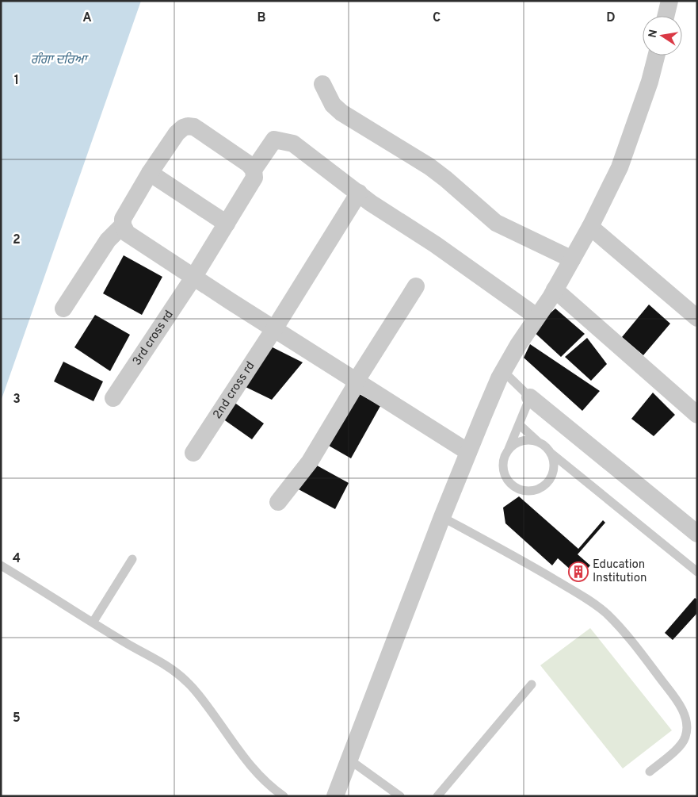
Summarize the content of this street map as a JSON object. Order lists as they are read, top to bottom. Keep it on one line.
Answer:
{"streets":{"street":["3rd cross rd","2nd cross rd"]},"crossings":[["3rd cross rd","2nd cross rd"]],"water":["ਗੰਗਾ ਦਰਿਆ"],"places":{"building":["Education Institution"]},"north":"left","grid":{"columns":["A","B","C","D"],"rows":["1","2","3","4","5"]}}
